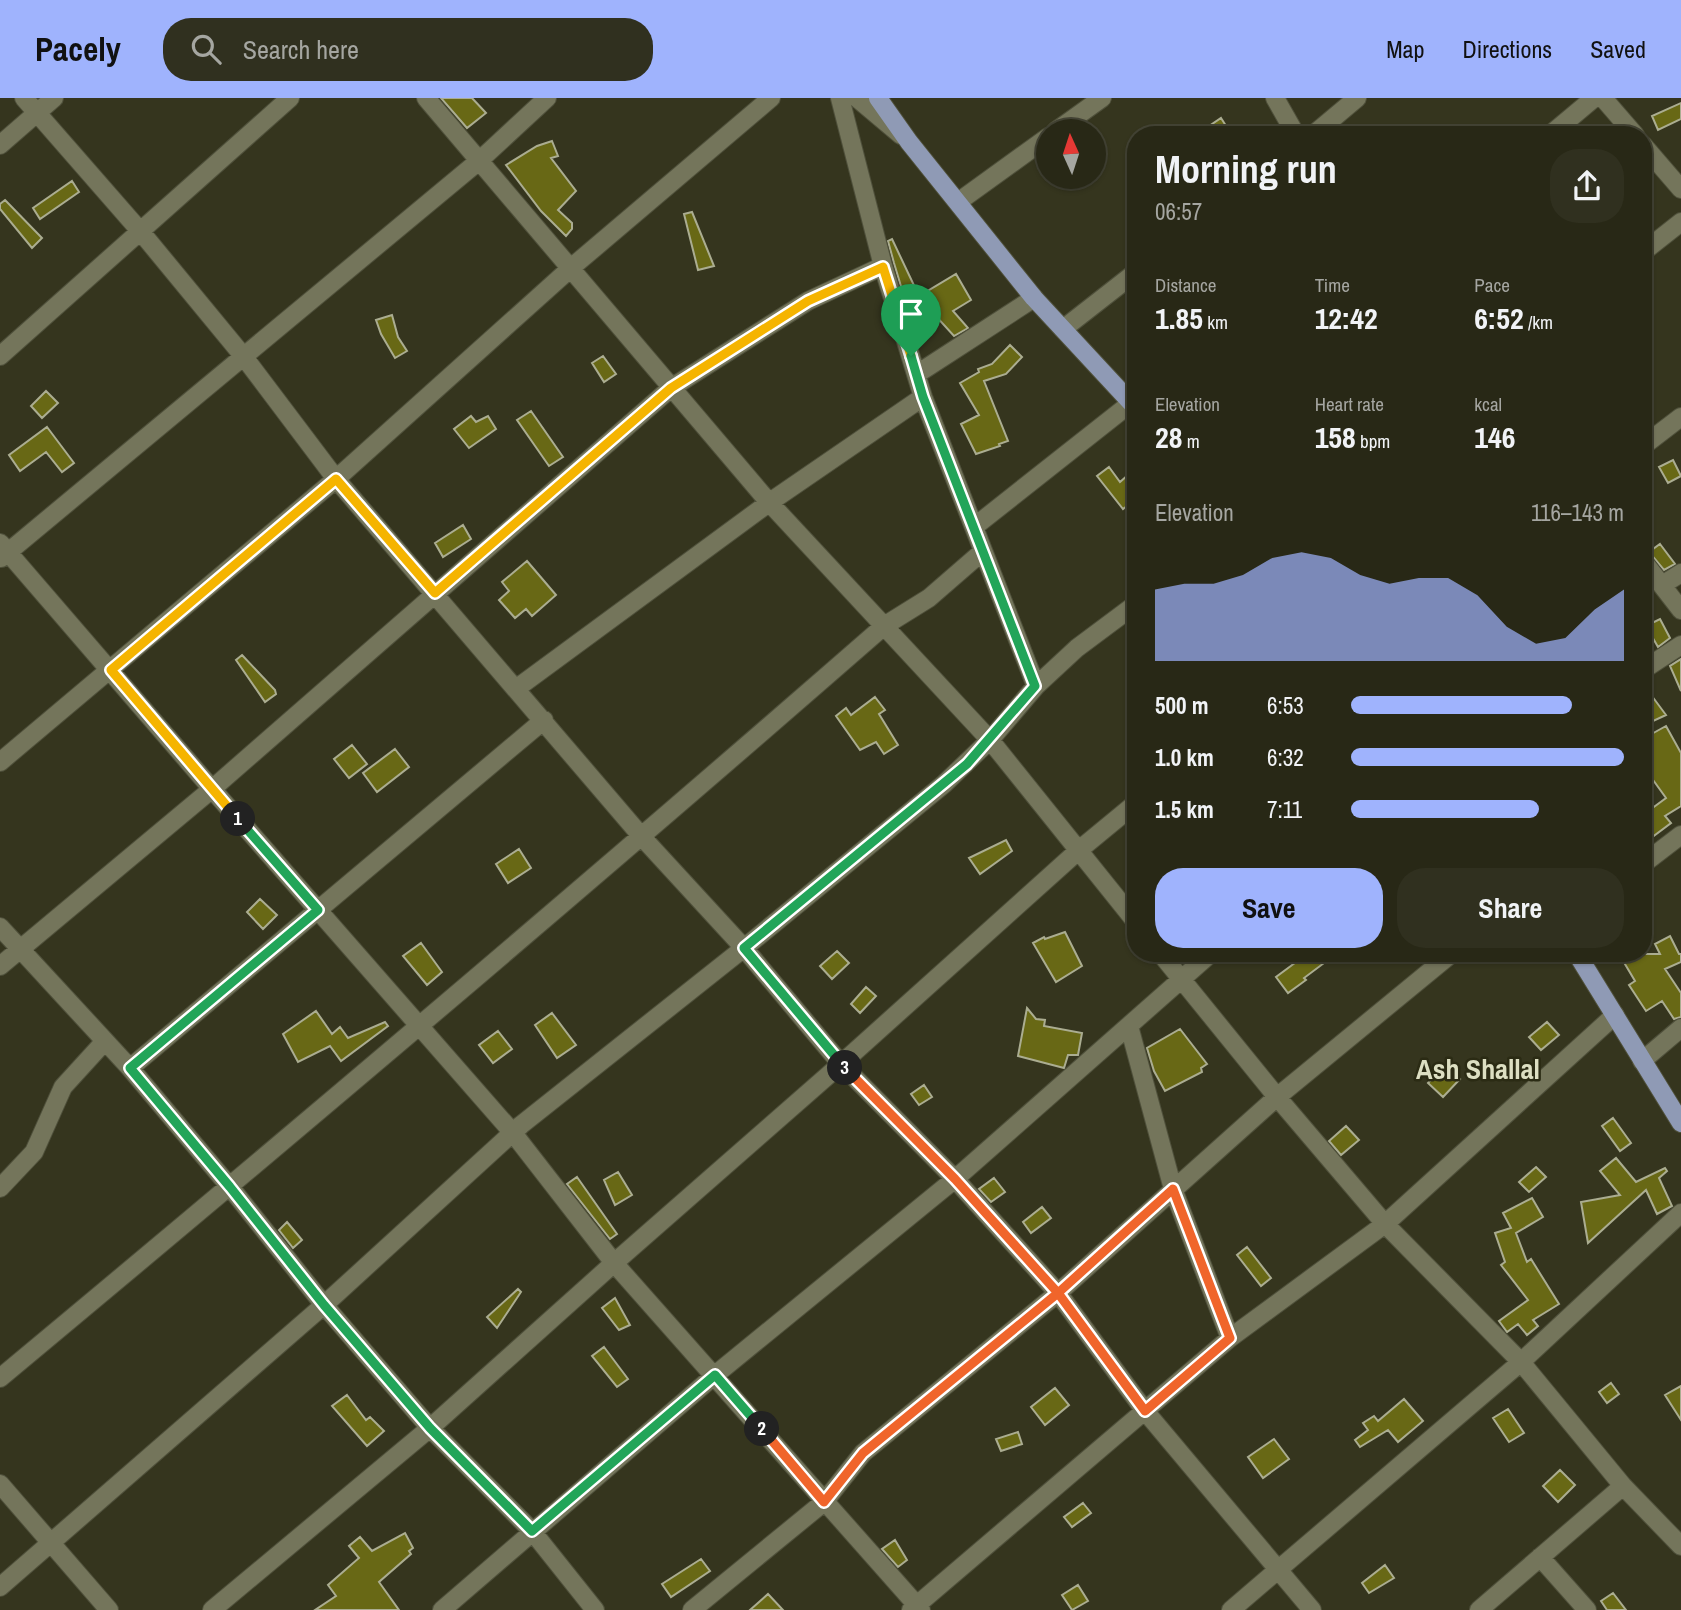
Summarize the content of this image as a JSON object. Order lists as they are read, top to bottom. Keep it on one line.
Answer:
{"districts":["Ash Shallal"],"north":"top","page":{"header":"Pacely","search":"Search here","nav":["Map","Directions","Saved"],"heading":["Morning run","06:57"],"stats":[["Distance","1.85 km"],["Time","12:42"],["Pace","6:52 /km"],["Elevation","28 m"],["Heart rate","158 bpm"],["kcal","146"]],"chart":["Elevation","116–143 m"],"list":[{"name":"500 m","note":"6:53"},{"name":"1.0 km","note":"6:32"},{"name":"1.5 km","note":"7:11"}],"pins":["1","3","2"],"buttons":["Save","Share"]}}
